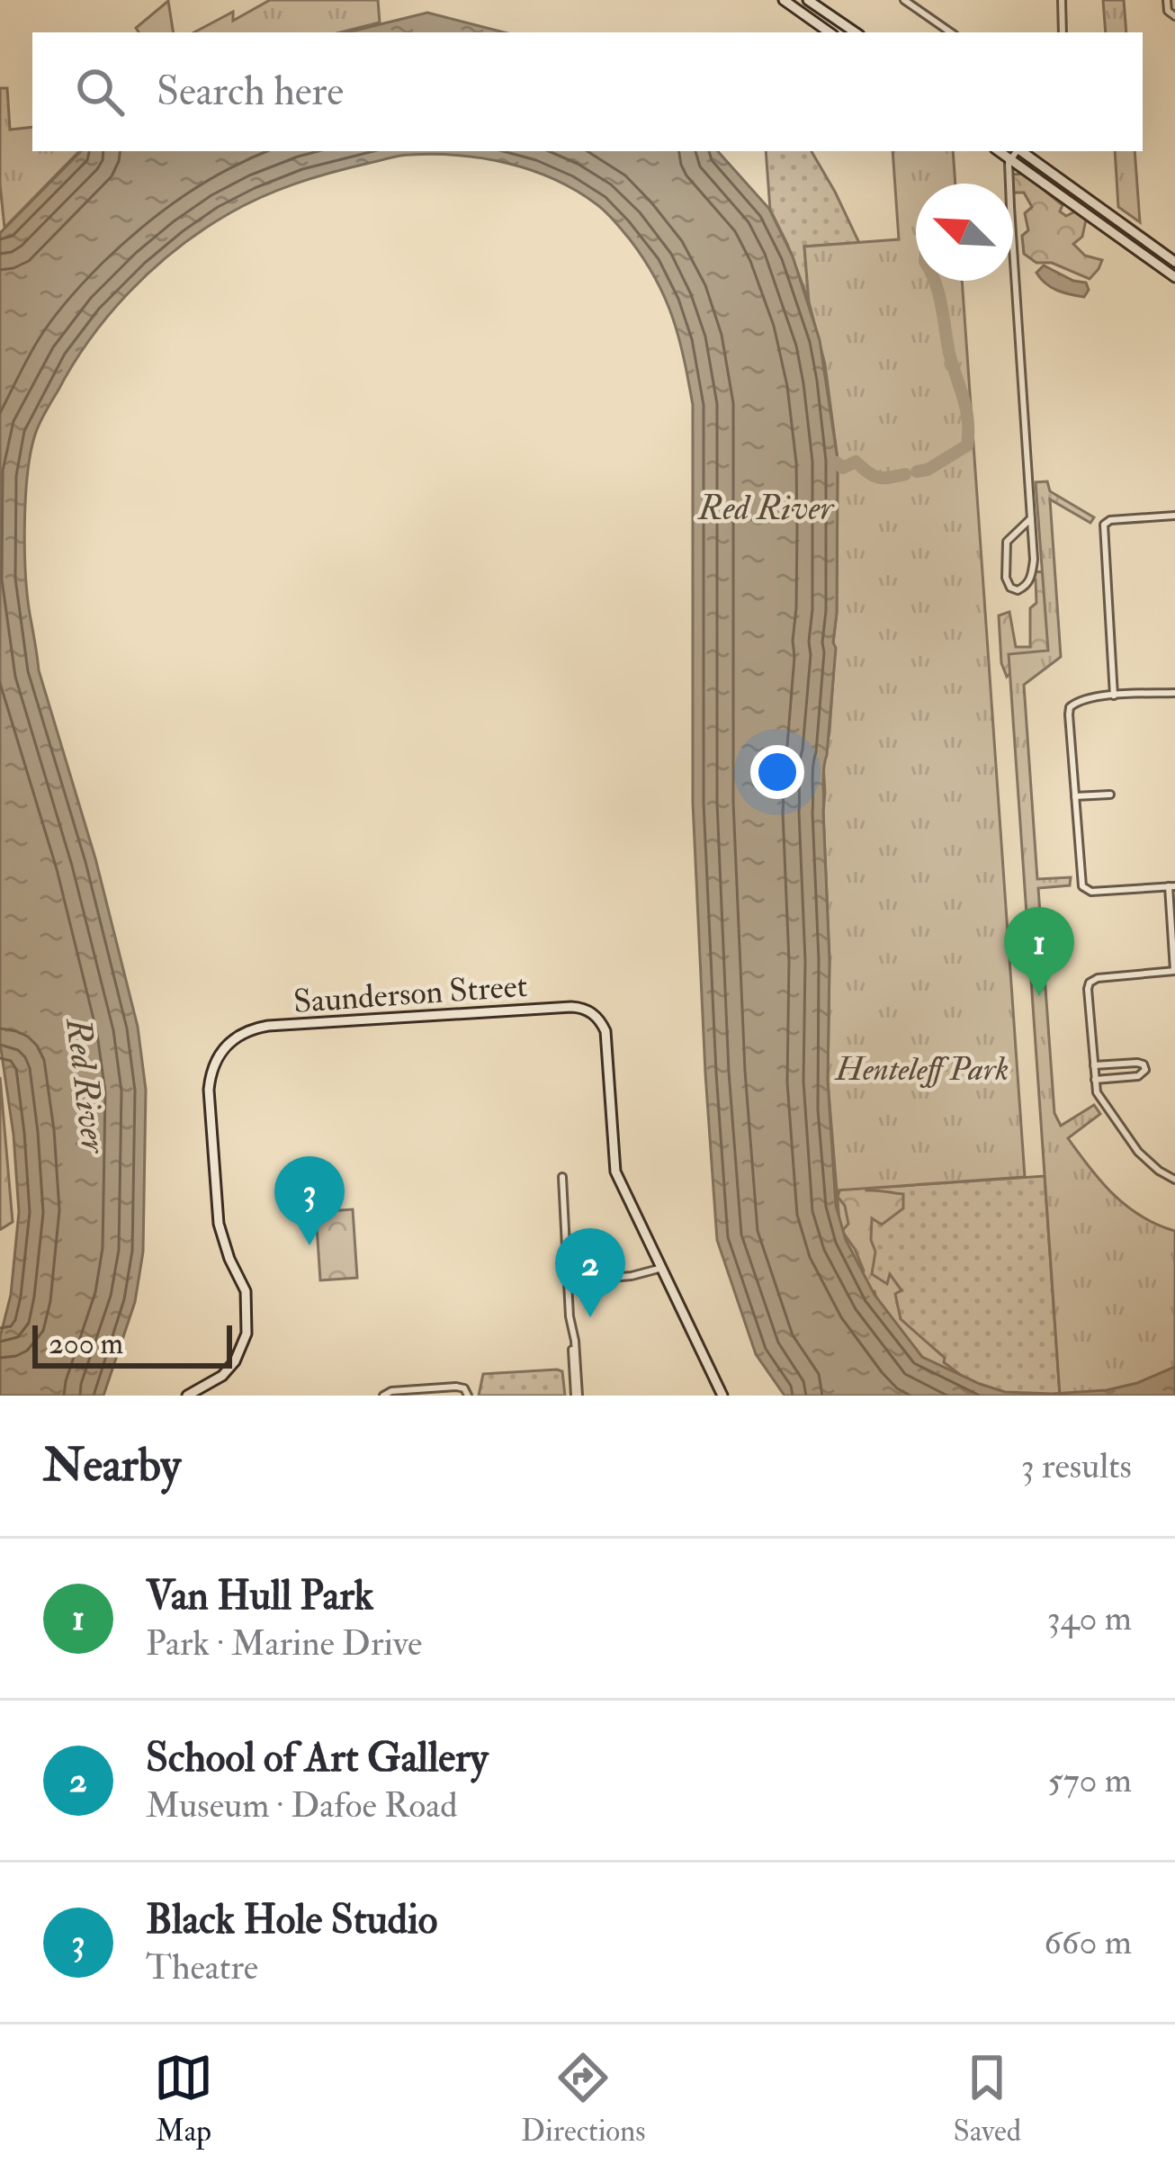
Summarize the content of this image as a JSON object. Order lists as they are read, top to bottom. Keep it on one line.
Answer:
{"streets":{"street":["Saunderson Street"]},"water":["Red River"],"parks":["Henteleff Park"],"scale_bar":"200 m","north":"top left","page":{"search":"Search here","pins":["1","3","2"],"scale":"200 m","heading":["Nearby","3 results"],"list":[{"mark":"1","name":"Van Hull Park","note":"Park · Marine Drive","value":"340 m"},{"mark":"2","name":"School of Art Gallery","note":"Museum · Dafoe Road","value":"570 m"},{"mark":"3","name":"Black Hole Studio","note":"Theatre","value":"660 m"}],"nav":["Map","Directions","Saved"]}}
